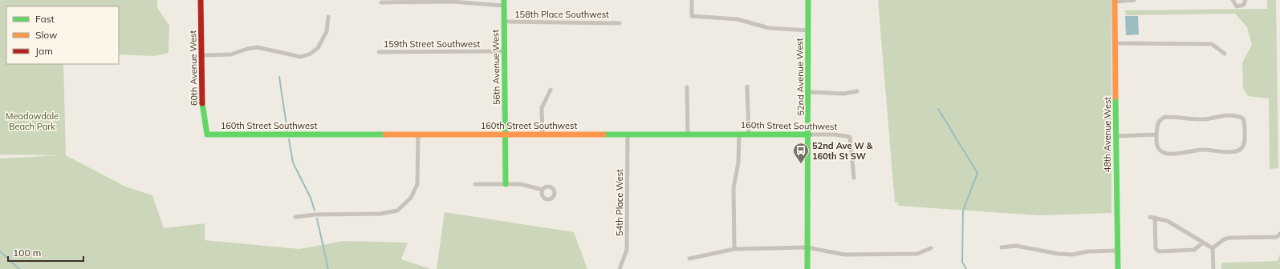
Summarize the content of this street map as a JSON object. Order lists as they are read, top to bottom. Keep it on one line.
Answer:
{"streets":{"street":["158th Place Southwest","159th Street Southwest","56th Avenue West","60th Avenue West","52nd Avenue West","160th Street Southwest","48th Avenue West","54th Place West"]},"crossings":[["158th Place Southwest","56th Avenue West"],["159th Street Southwest","56th Avenue West"],["56th Avenue West","160th Street Southwest"],["60th Avenue West","160th Street Southwest"],["52nd Avenue West","160th Street Southwest"],["160th Street Southwest","54th Place West"]],"parks":["Meadowdale Beach Park"],"places":{"bus stop":["52nd Ave W & 160th St SW"]},"legend":["Fast","Slow","Jam"],"scale_bar":"100 m"}
